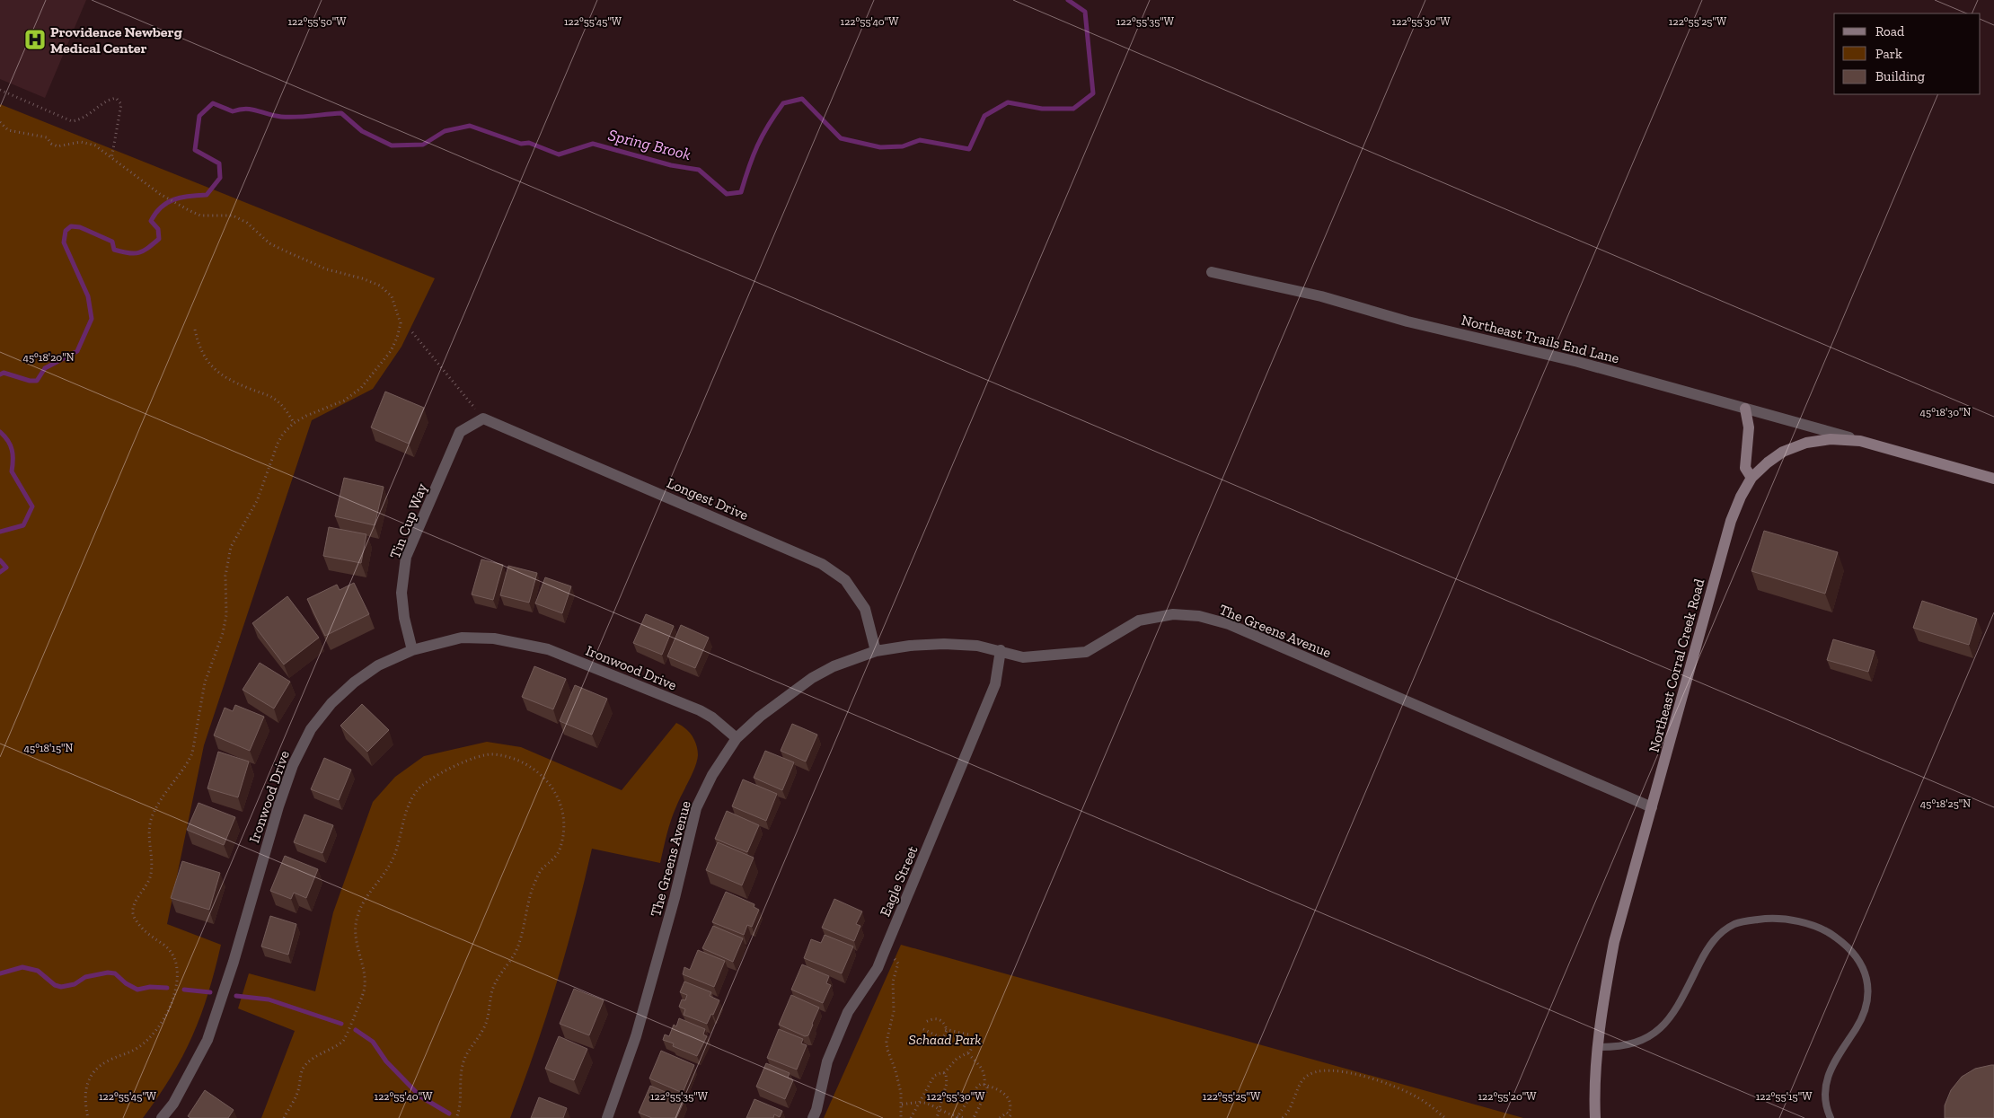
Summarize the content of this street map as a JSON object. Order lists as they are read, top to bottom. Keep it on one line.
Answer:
{"streets":{"street":["Northeast Trails End Lane","Longest Drive","Tin Cup Way","The Greens Avenue","Northeast Corral Creek Road","Ironwood Drive","Eagle Street"]},"crossings":[["Northeast Trails End Lane","Northeast Corral Creek Road"],["Longest Drive","Tin Cup Way"],["Longest Drive","The Greens Avenue"],["Tin Cup Way","Ironwood Drive"],["The Greens Avenue","Northeast Corral Creek Road"],["The Greens Avenue","Ironwood Drive"],["The Greens Avenue","Eagle Street"]],"water":["Spring Brook"],"parks":["Schaad Park"],"places":{"hospital":["Providence Newberg Medical Center"]},"legend":["Road","Park","Building"],"coordinates":["122°55'50\"W","122°55'45\"W","122°55'40\"W","122°55'35\"W","122°55'30\"W","122°55'25\"W","45°18'20\"N","45°18'30\"N","45°18'15\"N","45°18'25\"N","122°55'20\"W","122°55'15\"W"]}
